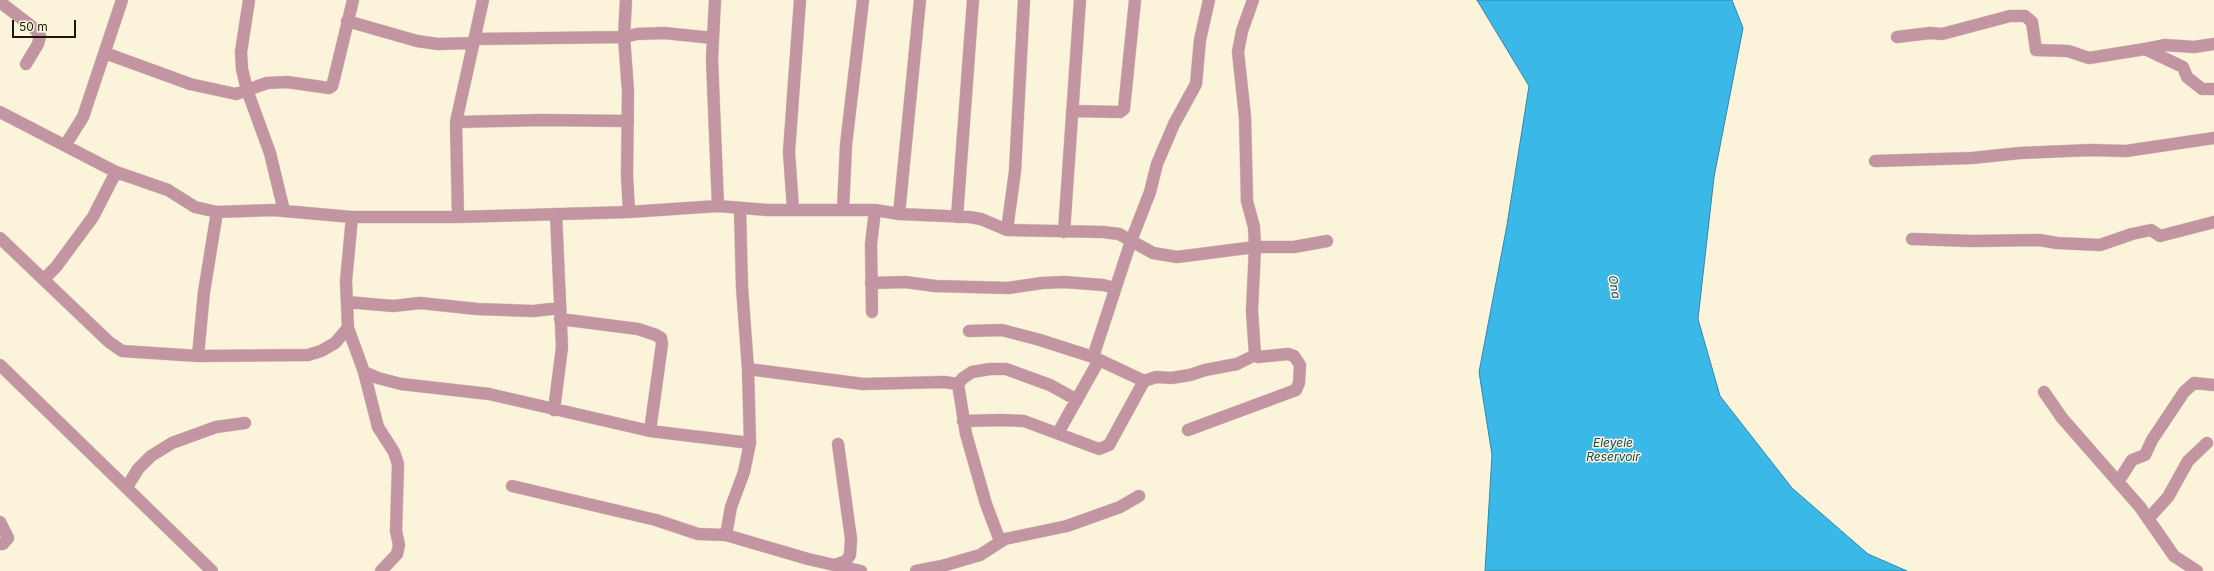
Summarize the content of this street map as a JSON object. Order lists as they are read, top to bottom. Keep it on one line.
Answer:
{"water":["Ona","Eleyele Reservoir"],"scale_bar":"50 m"}
